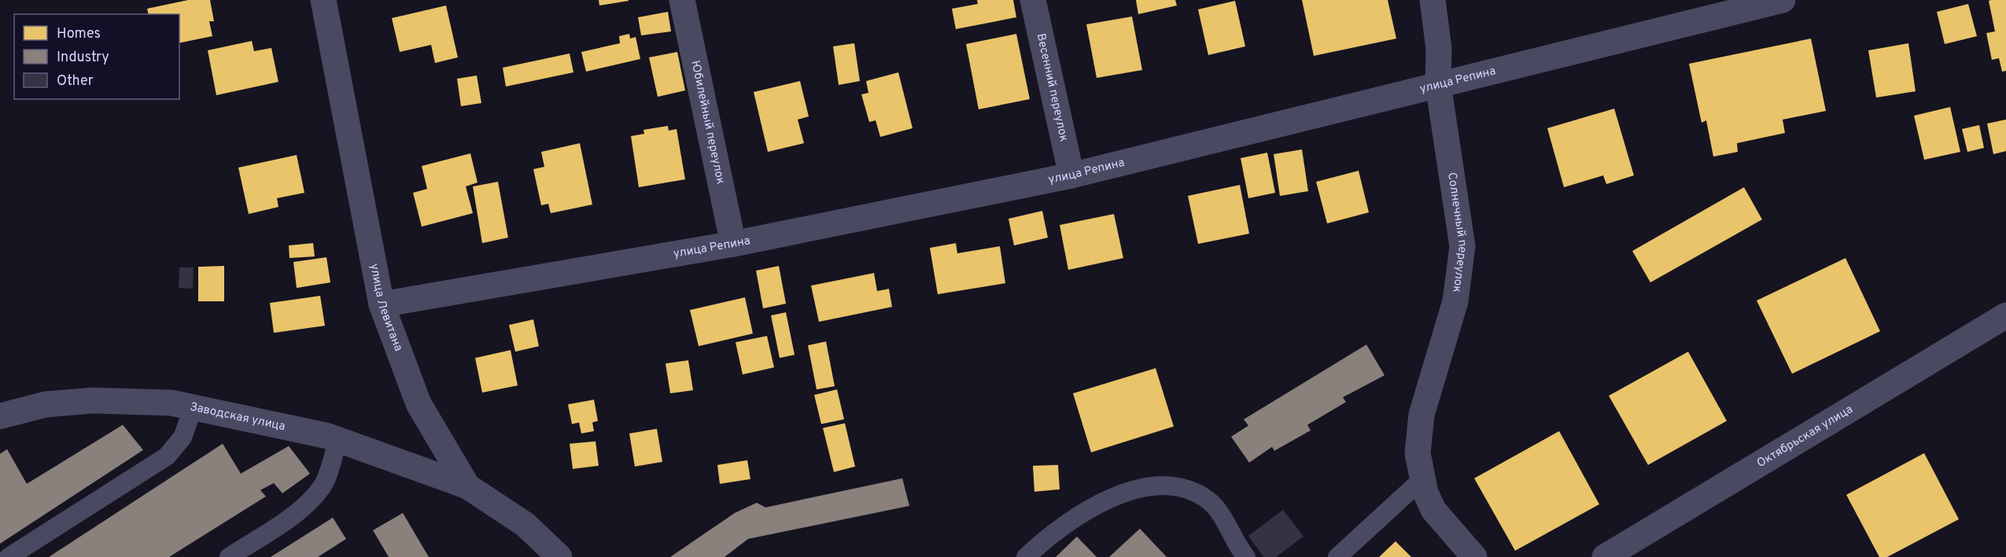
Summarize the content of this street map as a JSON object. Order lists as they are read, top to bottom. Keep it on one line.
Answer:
{"streets":{"street":["улица Репина","Весенний переулок","Юбилейный переулок","Солнечный переулок","улица Левитана","Заводская улица","Октябрьская улица"]},"crossings":[["улица Репина","Весенний переулок"],["улица Репина","Юбилейный переулок"],["улица Репина","Солнечный переулок"],["улица Репина","улица Левитана"],["улица Левитана","Заводская улица"]],"legend":["Homes","Industry","Other"]}
